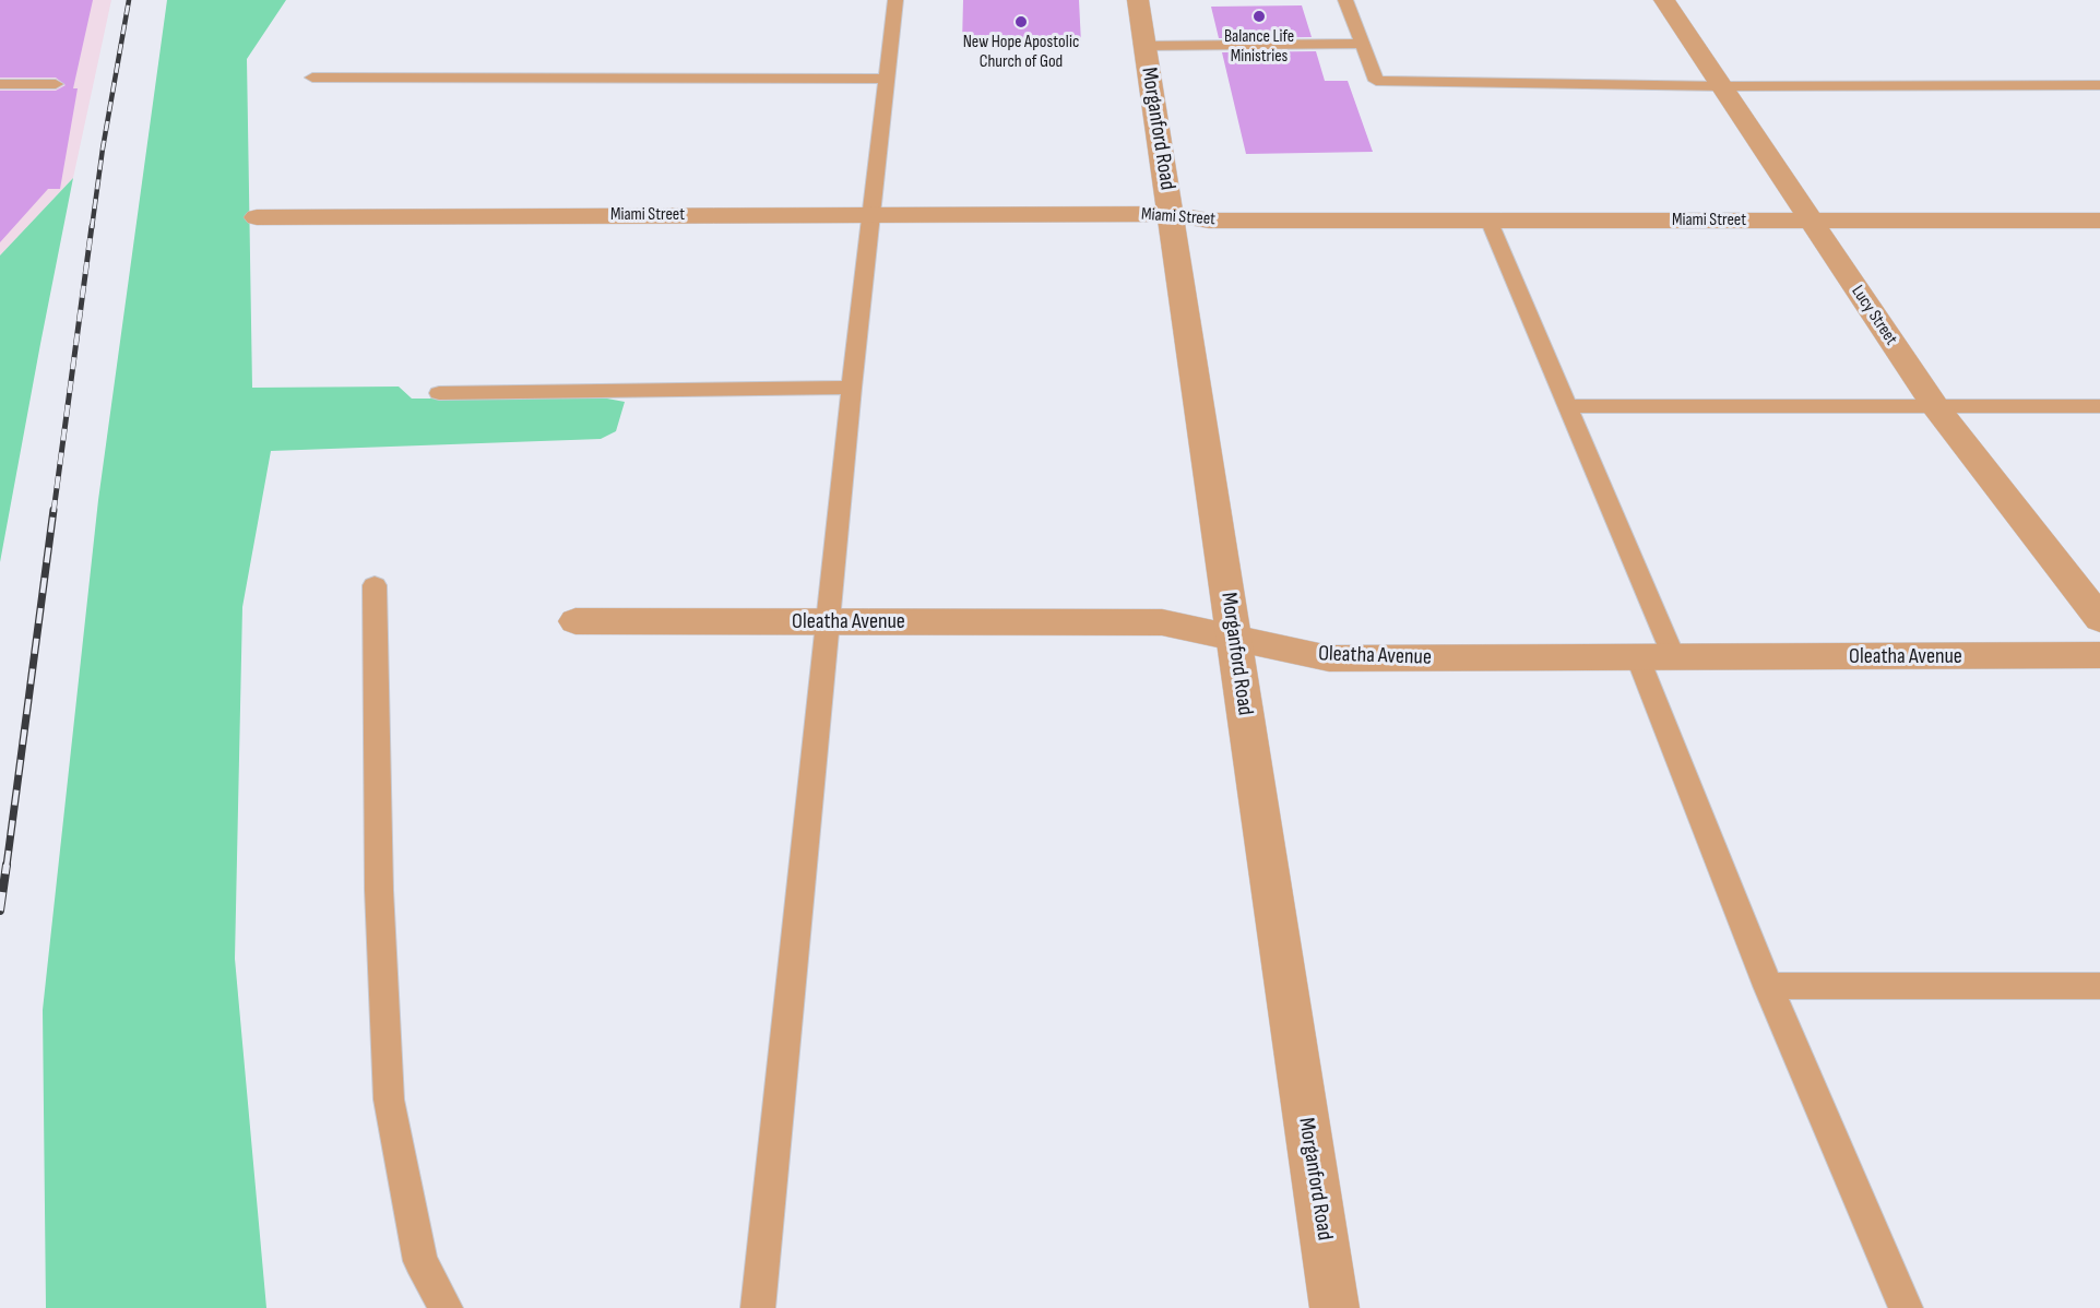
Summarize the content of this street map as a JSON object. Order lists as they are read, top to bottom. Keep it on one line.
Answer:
{"streets":{"street":["Morganford Road","Miami Street","Lucy Street","Oleatha Avenue"]},"crossings":[["Morganford Road","Miami Street"],["Morganford Road","Oleatha Avenue"],["Miami Street","Lucy Street"]],"places":["Balance Life Ministries","New Hope Apostolic Church of God"]}
